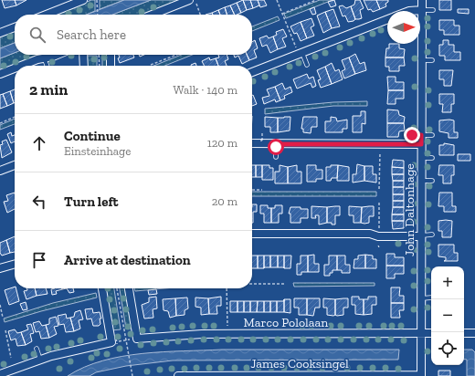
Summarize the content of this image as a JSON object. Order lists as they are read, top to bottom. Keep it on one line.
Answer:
{"streets":{"street":["John Daltonhage","Marco Pololaan","James Cooksingel"]},"crossings":[["John Daltonhage","Marco Pololaan"],["John Daltonhage","James Cooksingel"]],"north":"right","page":{"search":"Search here","heading":["2 min","Walk · 140 m"],"list":[["Continue","Einsteinhage","120 m"],["Turn left","20 m"],"Arrive at destination"],"map_buttons":["+","−"]}}
